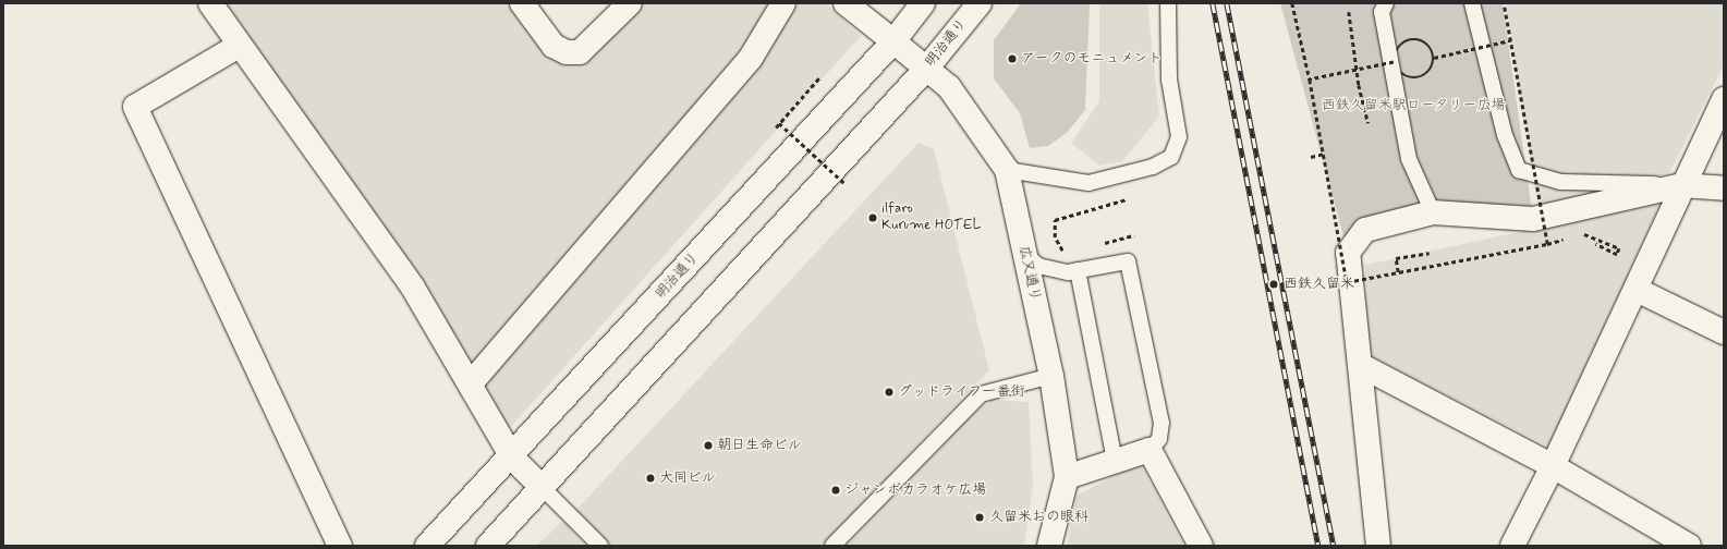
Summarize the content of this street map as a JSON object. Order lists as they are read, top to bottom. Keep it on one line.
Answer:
{"streets":{"main road":["明治通り","広又通り"]},"crossings":[["明治通り","広又通り"]],"parks":["西鉄久留米駅ロータリー広場"],"places":["アークのモニュメント","ilfaro Kurume HOTEL","西鉄久留米","グッドライフ一番街","朝日生命ビル","大同ビル","ジャンボカラオケ広場","久留米おの眼科"]}
